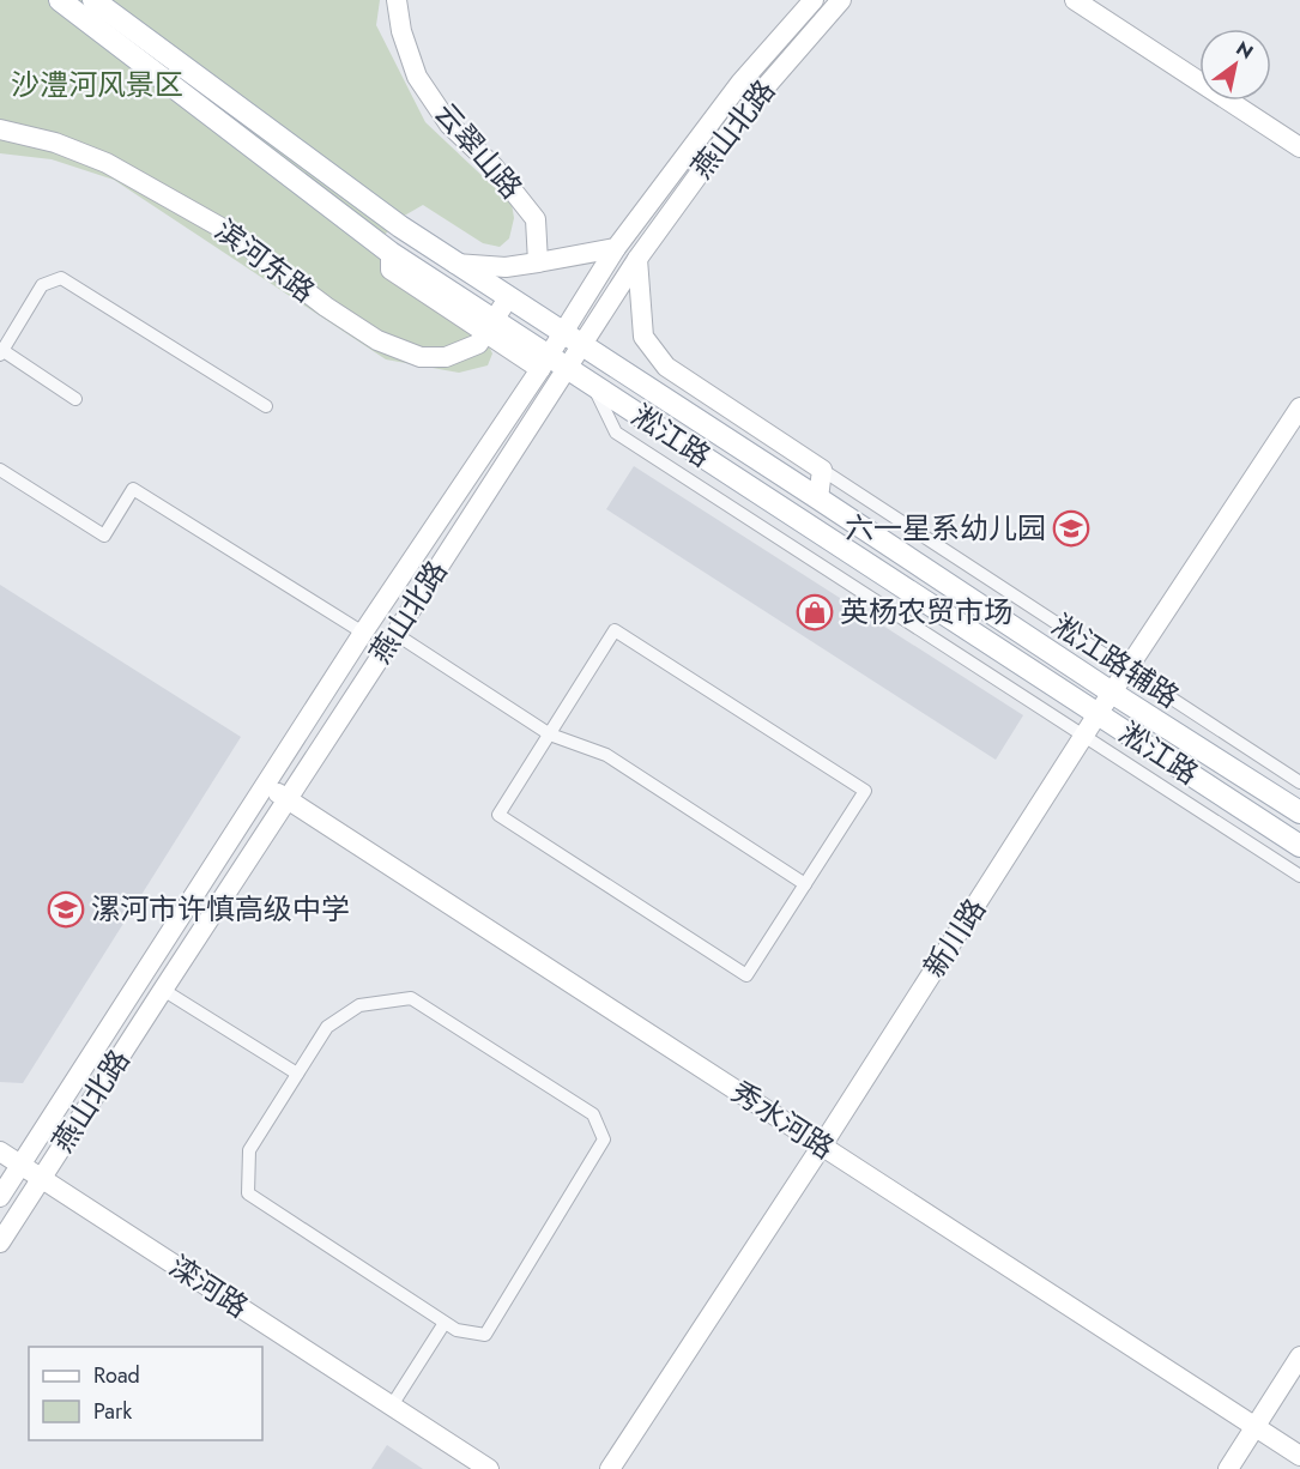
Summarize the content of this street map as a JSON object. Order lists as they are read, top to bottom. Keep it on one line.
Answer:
{"streets":{"main road":["淞江路"],"street":["燕山北路","云翠山路","滨河东路","淞江路辅路","新川路","秀水河路","滦河路"]},"crossings":[["燕山北路","淞江路"],["燕山北路","秀水河路"],["燕山北路","滦河路"],["滨河东路","淞江路"],["淞江路","新川路"],["淞江路辅路","新川路"],["新川路","秀水河路"]],"parks":["沙澧河风景区"],"places":{"school or university":["六一星系幼儿园","漯河市许慎高级中学"],"shop":["英杨农贸市场"]},"legend":["Road","Park"],"north":"top right"}
